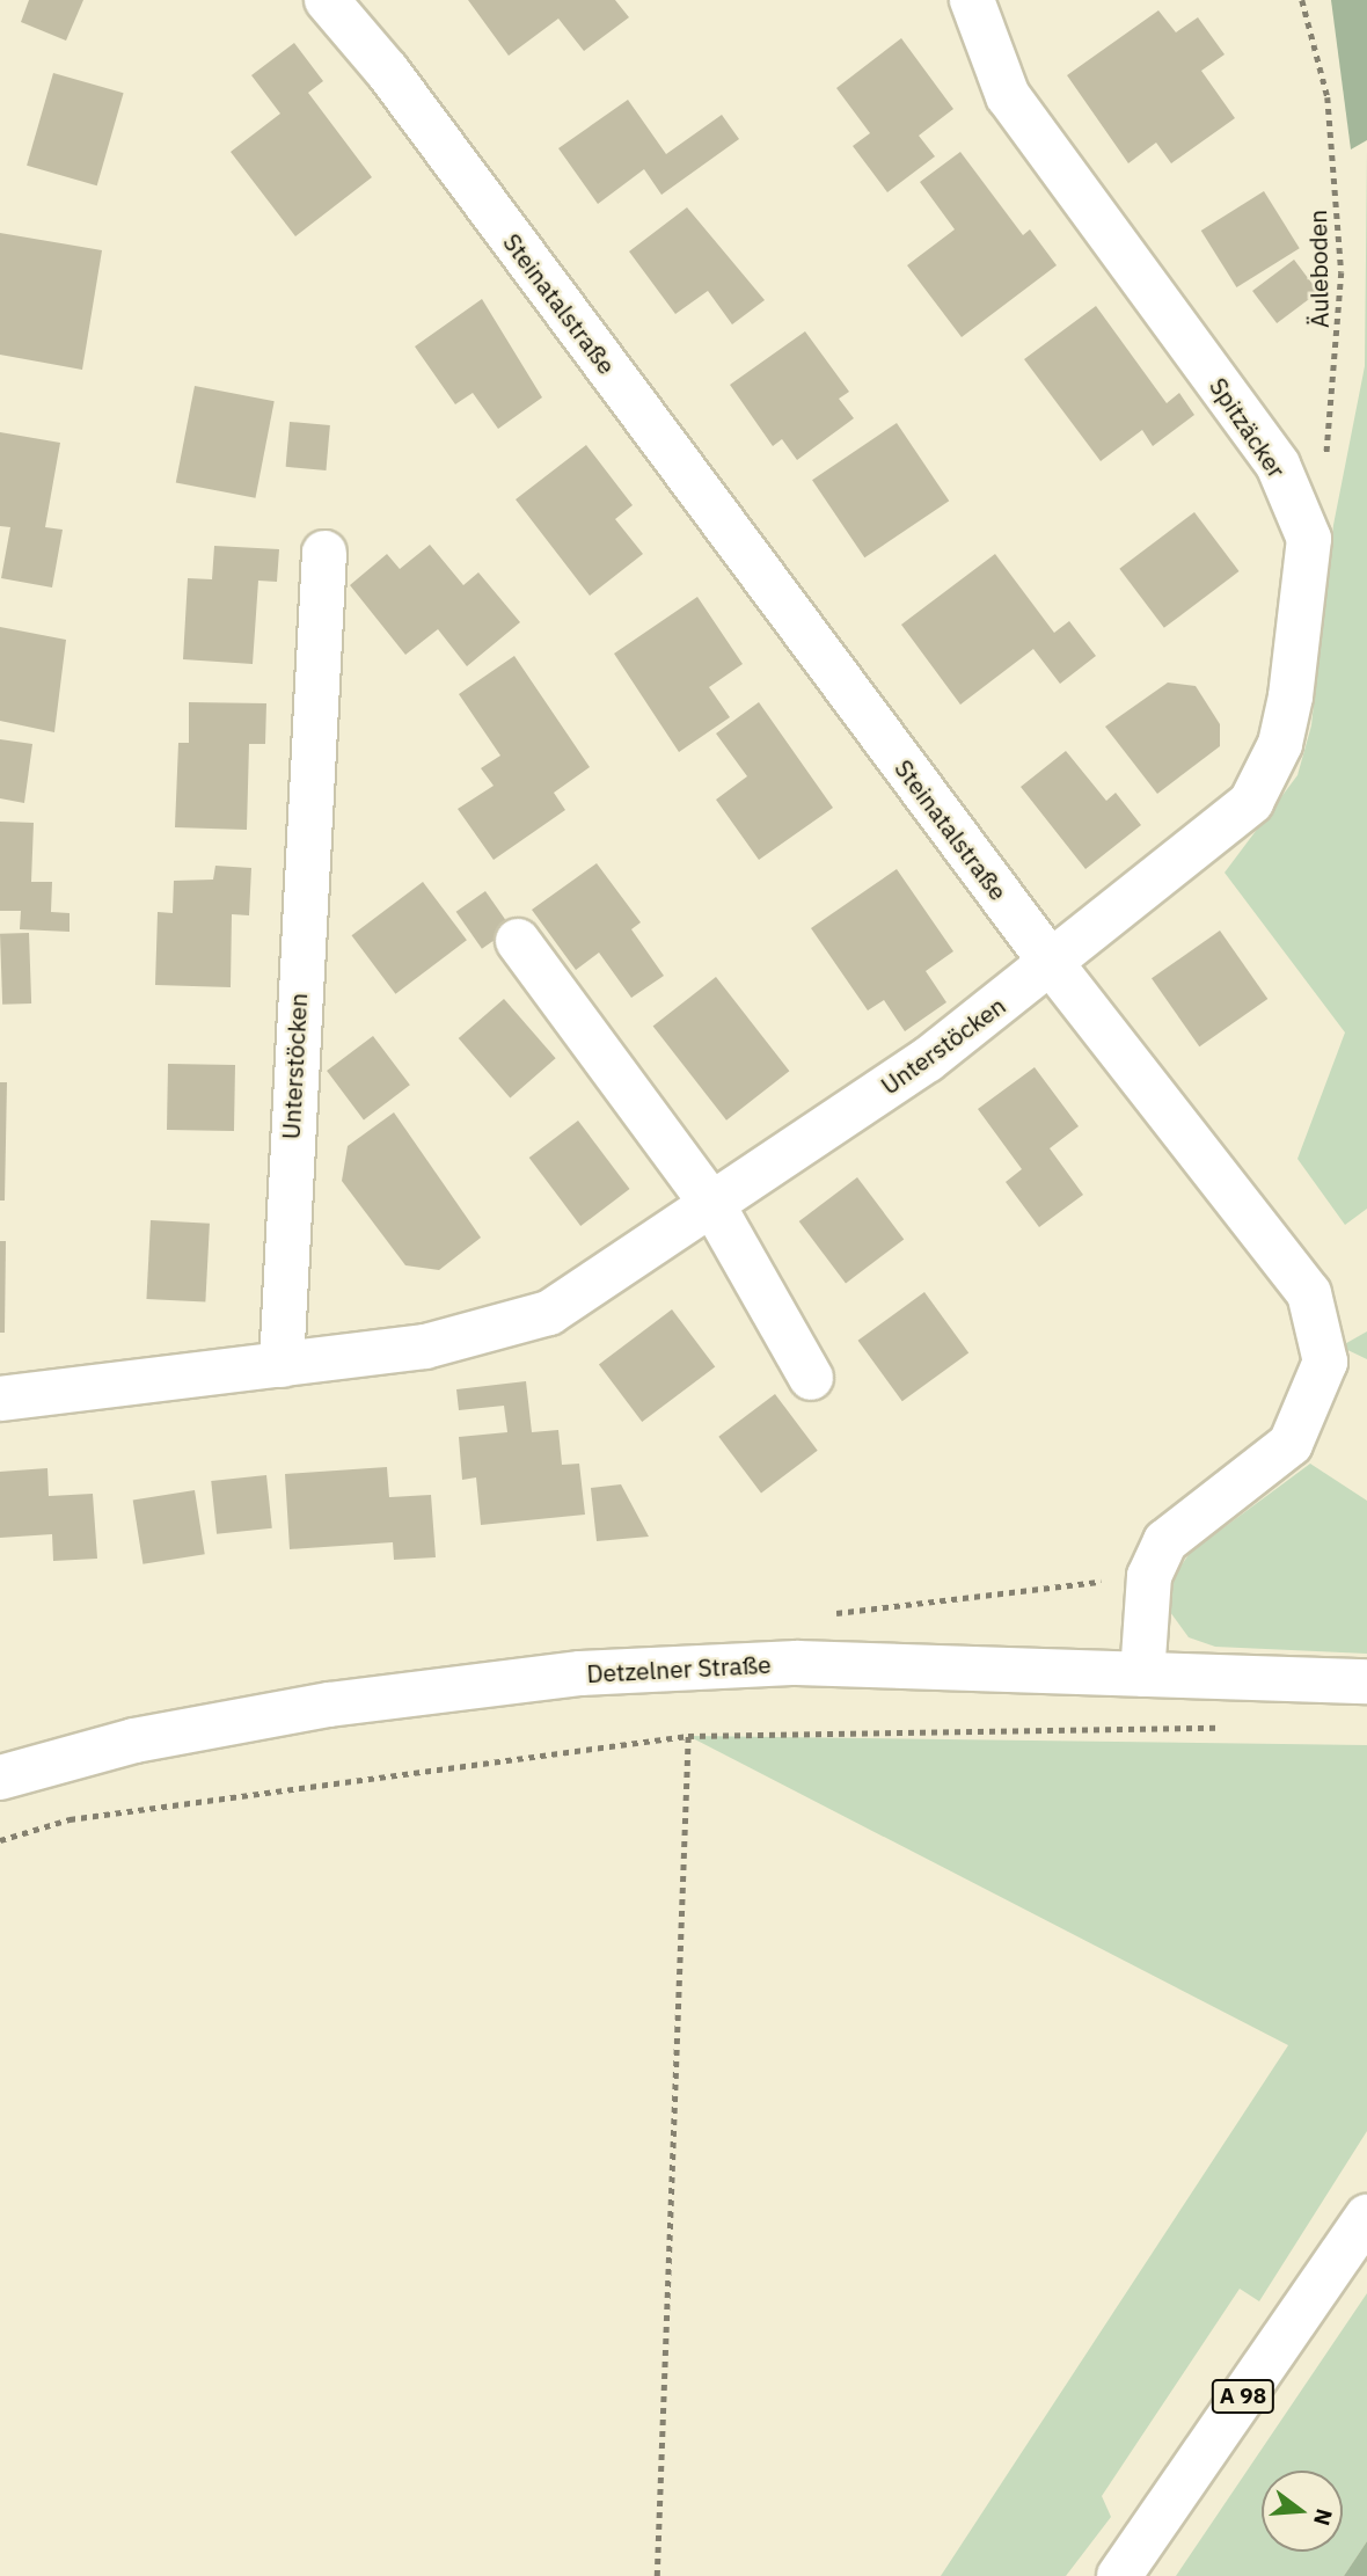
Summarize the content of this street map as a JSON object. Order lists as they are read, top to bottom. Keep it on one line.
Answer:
{"streets":{"main road":["Steinatalstraße","Spitzäcker","Unterstöcken","Detzelner Straße","A 98"],"path":["Äuleboden"]},"crossings":[["Steinatalstraße","Spitzäcker"],["Steinatalstraße","Unterstöcken"],["Steinatalstraße","Detzelner Straße"],["Spitzäcker","Unterstöcken"]],"north":"right"}
